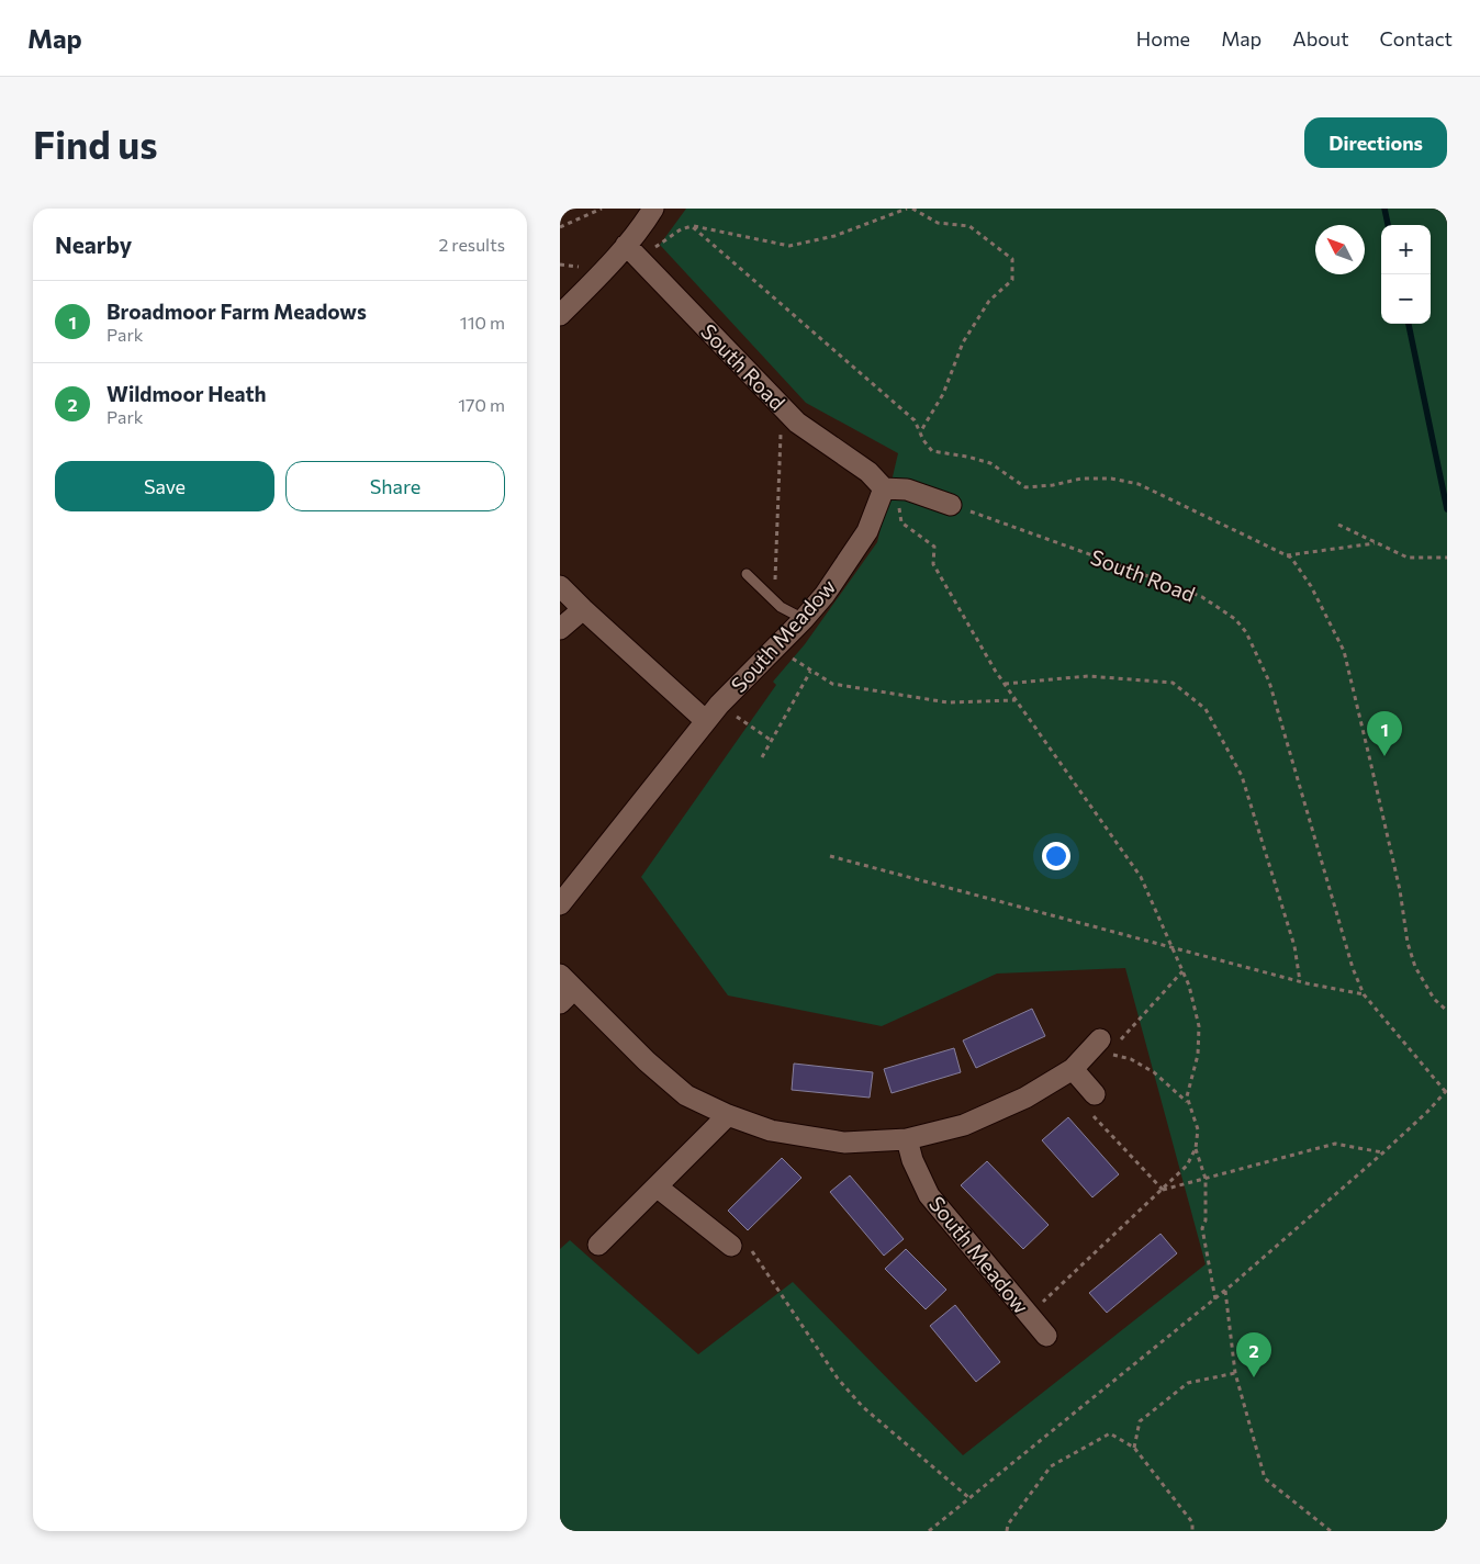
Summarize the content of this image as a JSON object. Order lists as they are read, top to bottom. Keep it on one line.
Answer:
{"streets":{"street":["South Road","South Meadow"]},"crossings":[["South Road","South Meadow"]],"north":"top left","page":{"header":"Map","nav":["Home","Map","About","Contact"],"buttons":["Directions",["Save","Share"]],"title":"Find us","heading":["Nearby","2 results"],"map_buttons":["+","−"],"list":[{"mark":"1","name":"Broadmoor Farm Meadows","note":"Park","value":"110 m"},{"mark":"2","name":"Wildmoor Heath","note":"Park","value":"170 m"}],"pins":["1","2"]}}
